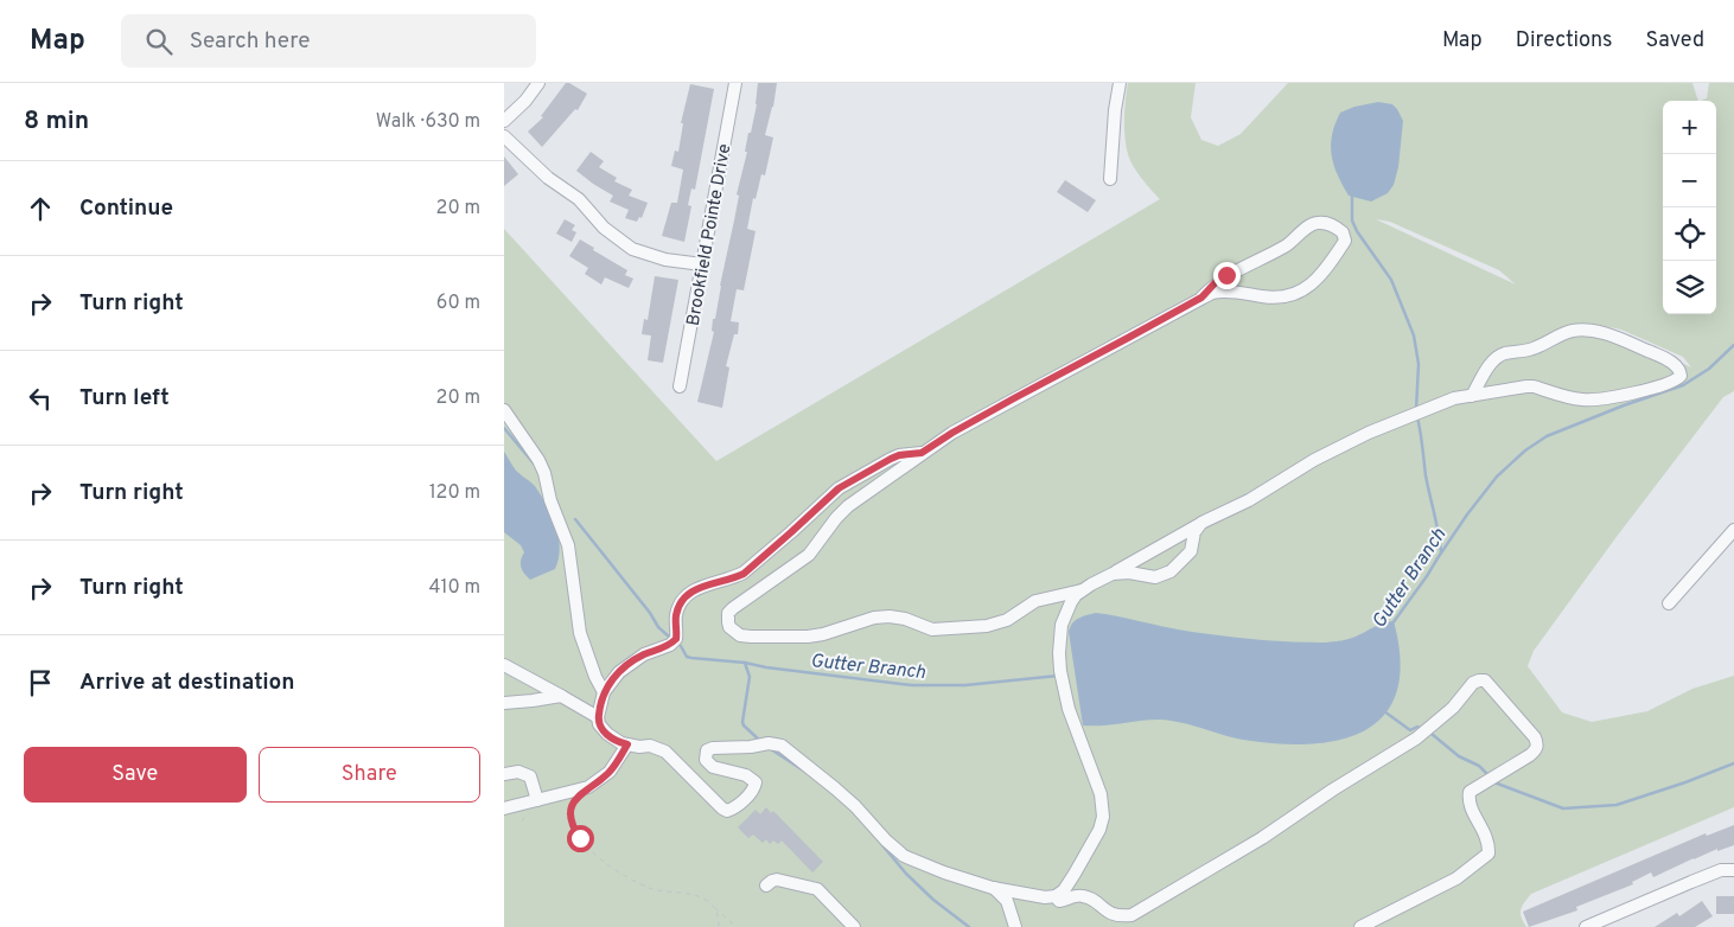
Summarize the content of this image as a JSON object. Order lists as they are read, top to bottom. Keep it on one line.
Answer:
{"streets":{"street":["Brookfield Pointe Drive"]},"water":["Gutter Branch"],"page":{"header":"Map","search":"Search here","nav":["Map","Directions","Saved"],"heading":["8 min","Walk · 630 m"],"map_buttons":["+","−"],"list":[["Continue","20 m"],["Turn right","60 m"],["Turn left","20 m"],["Turn right","120 m"],["Turn right","410 m"],"Arrive at destination"],"buttons":["Save","Share"]}}
